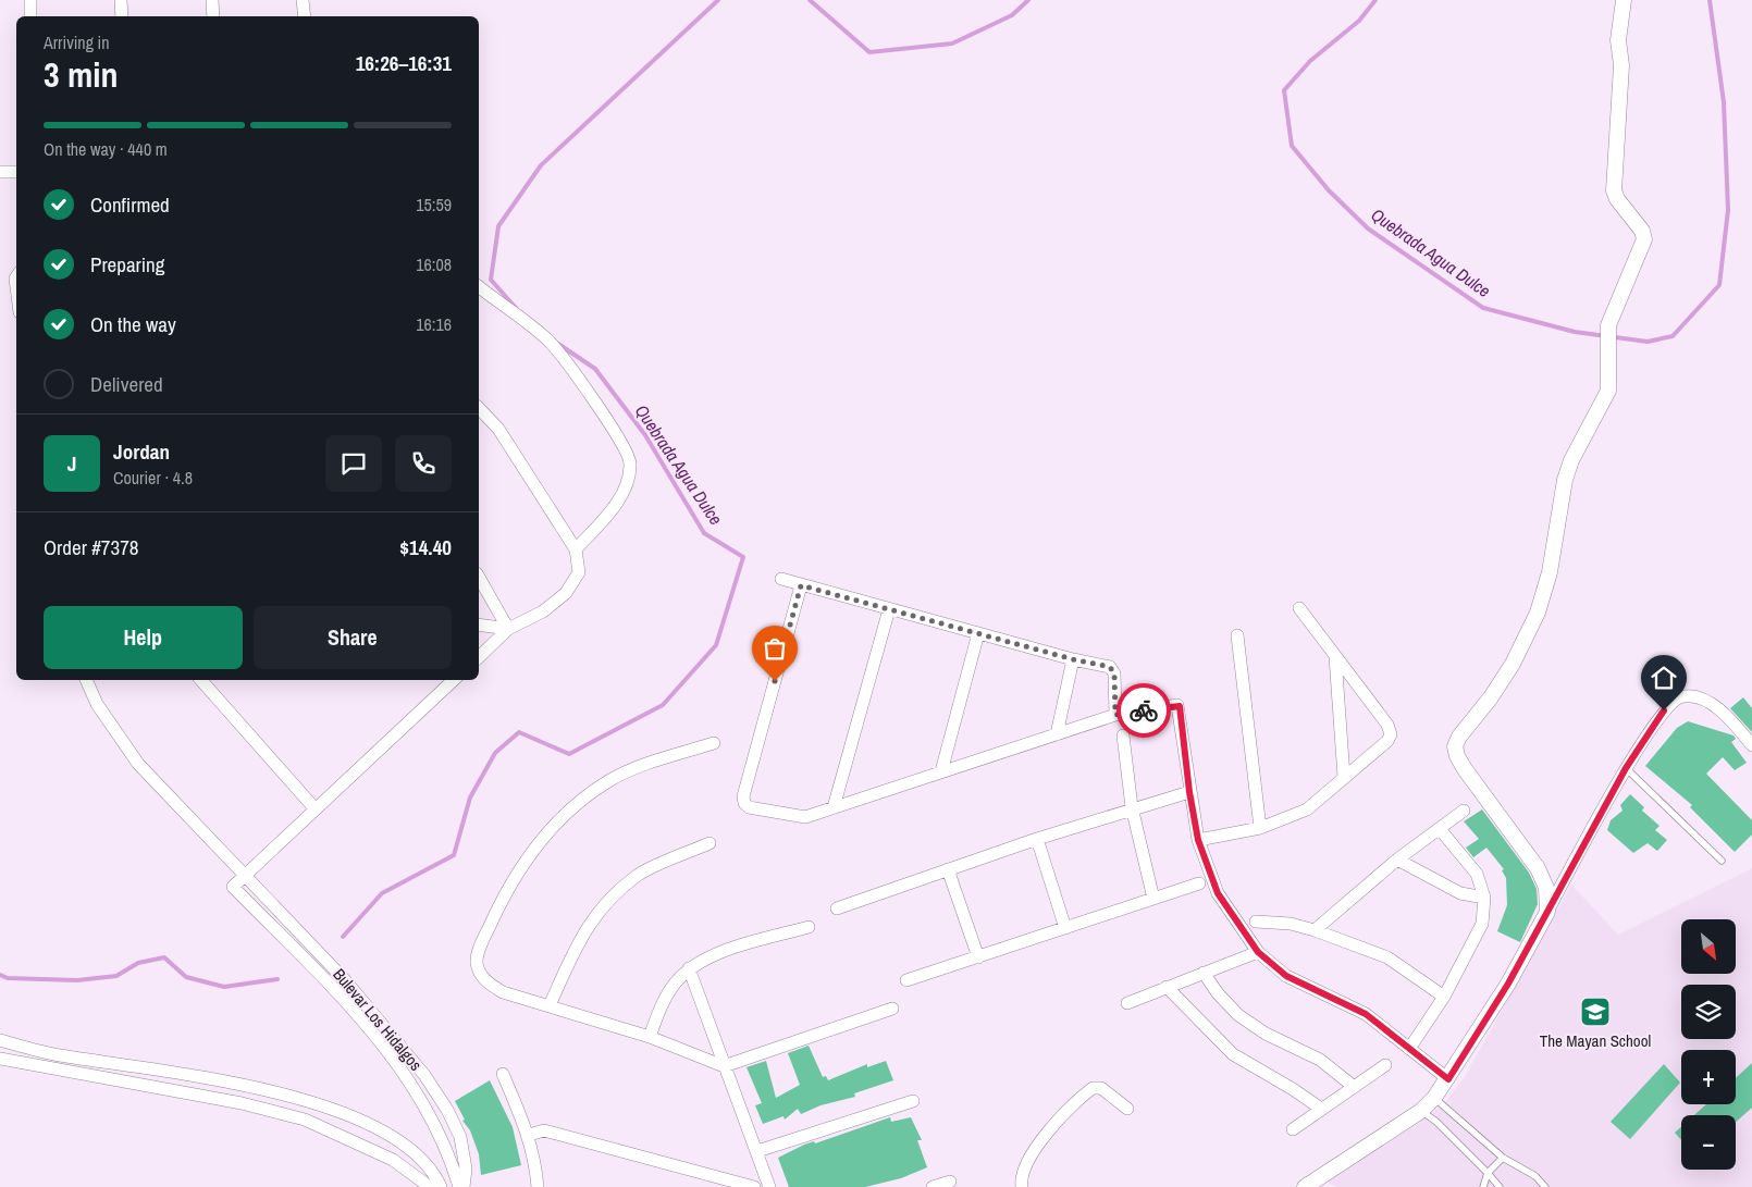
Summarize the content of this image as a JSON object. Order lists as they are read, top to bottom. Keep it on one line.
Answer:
{"streets":{"street":["Bulevar Los Hidalgos"]},"water":["Quebrada Agua Dulce"],"places":{"school or university":["The Mayan School"]},"north":"bottom right","page":{"heading":["3 min","Arriving in","16:26–16:31"],"panel":["Jordan","Courier · 4.8","Order #7378","$14.40"],"bar":"On the way · 440 m","list":[["Confirmed","15:59"],["Preparing","16:08"],["On the way","16:16"],"Delivered"],"round":"J","buttons":["Help","Share"],"map_buttons":["+","−"]}}
